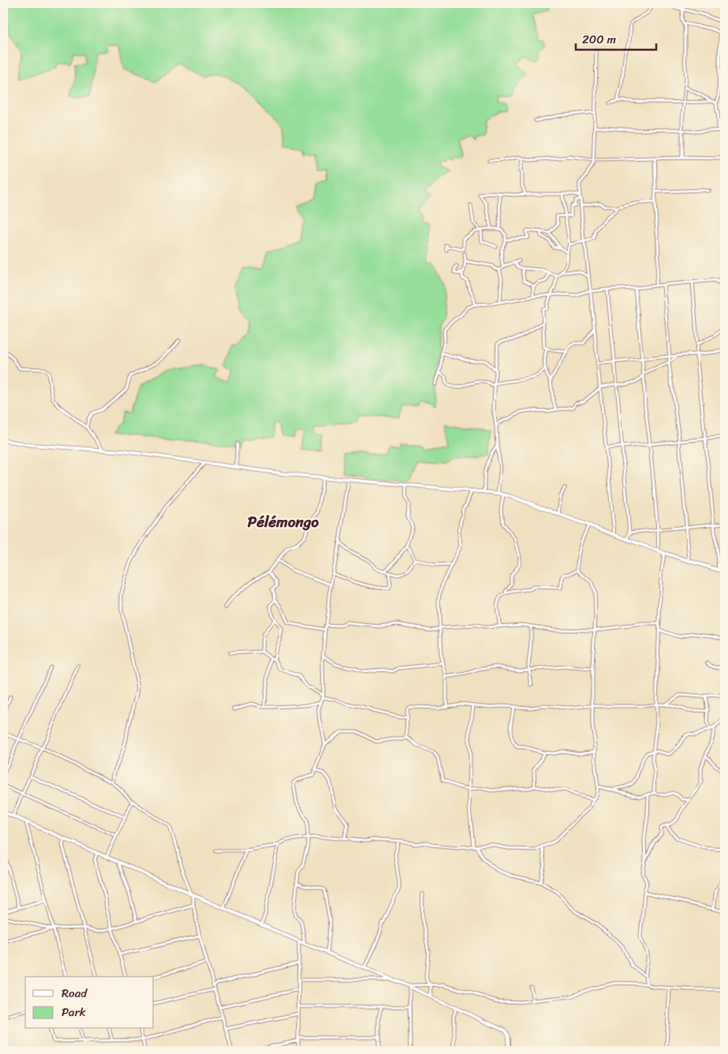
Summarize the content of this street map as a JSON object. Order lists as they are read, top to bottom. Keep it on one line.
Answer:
{"districts":["Pélémongo"],"legend":["Road","Park"],"scale_bar":"200 m"}
